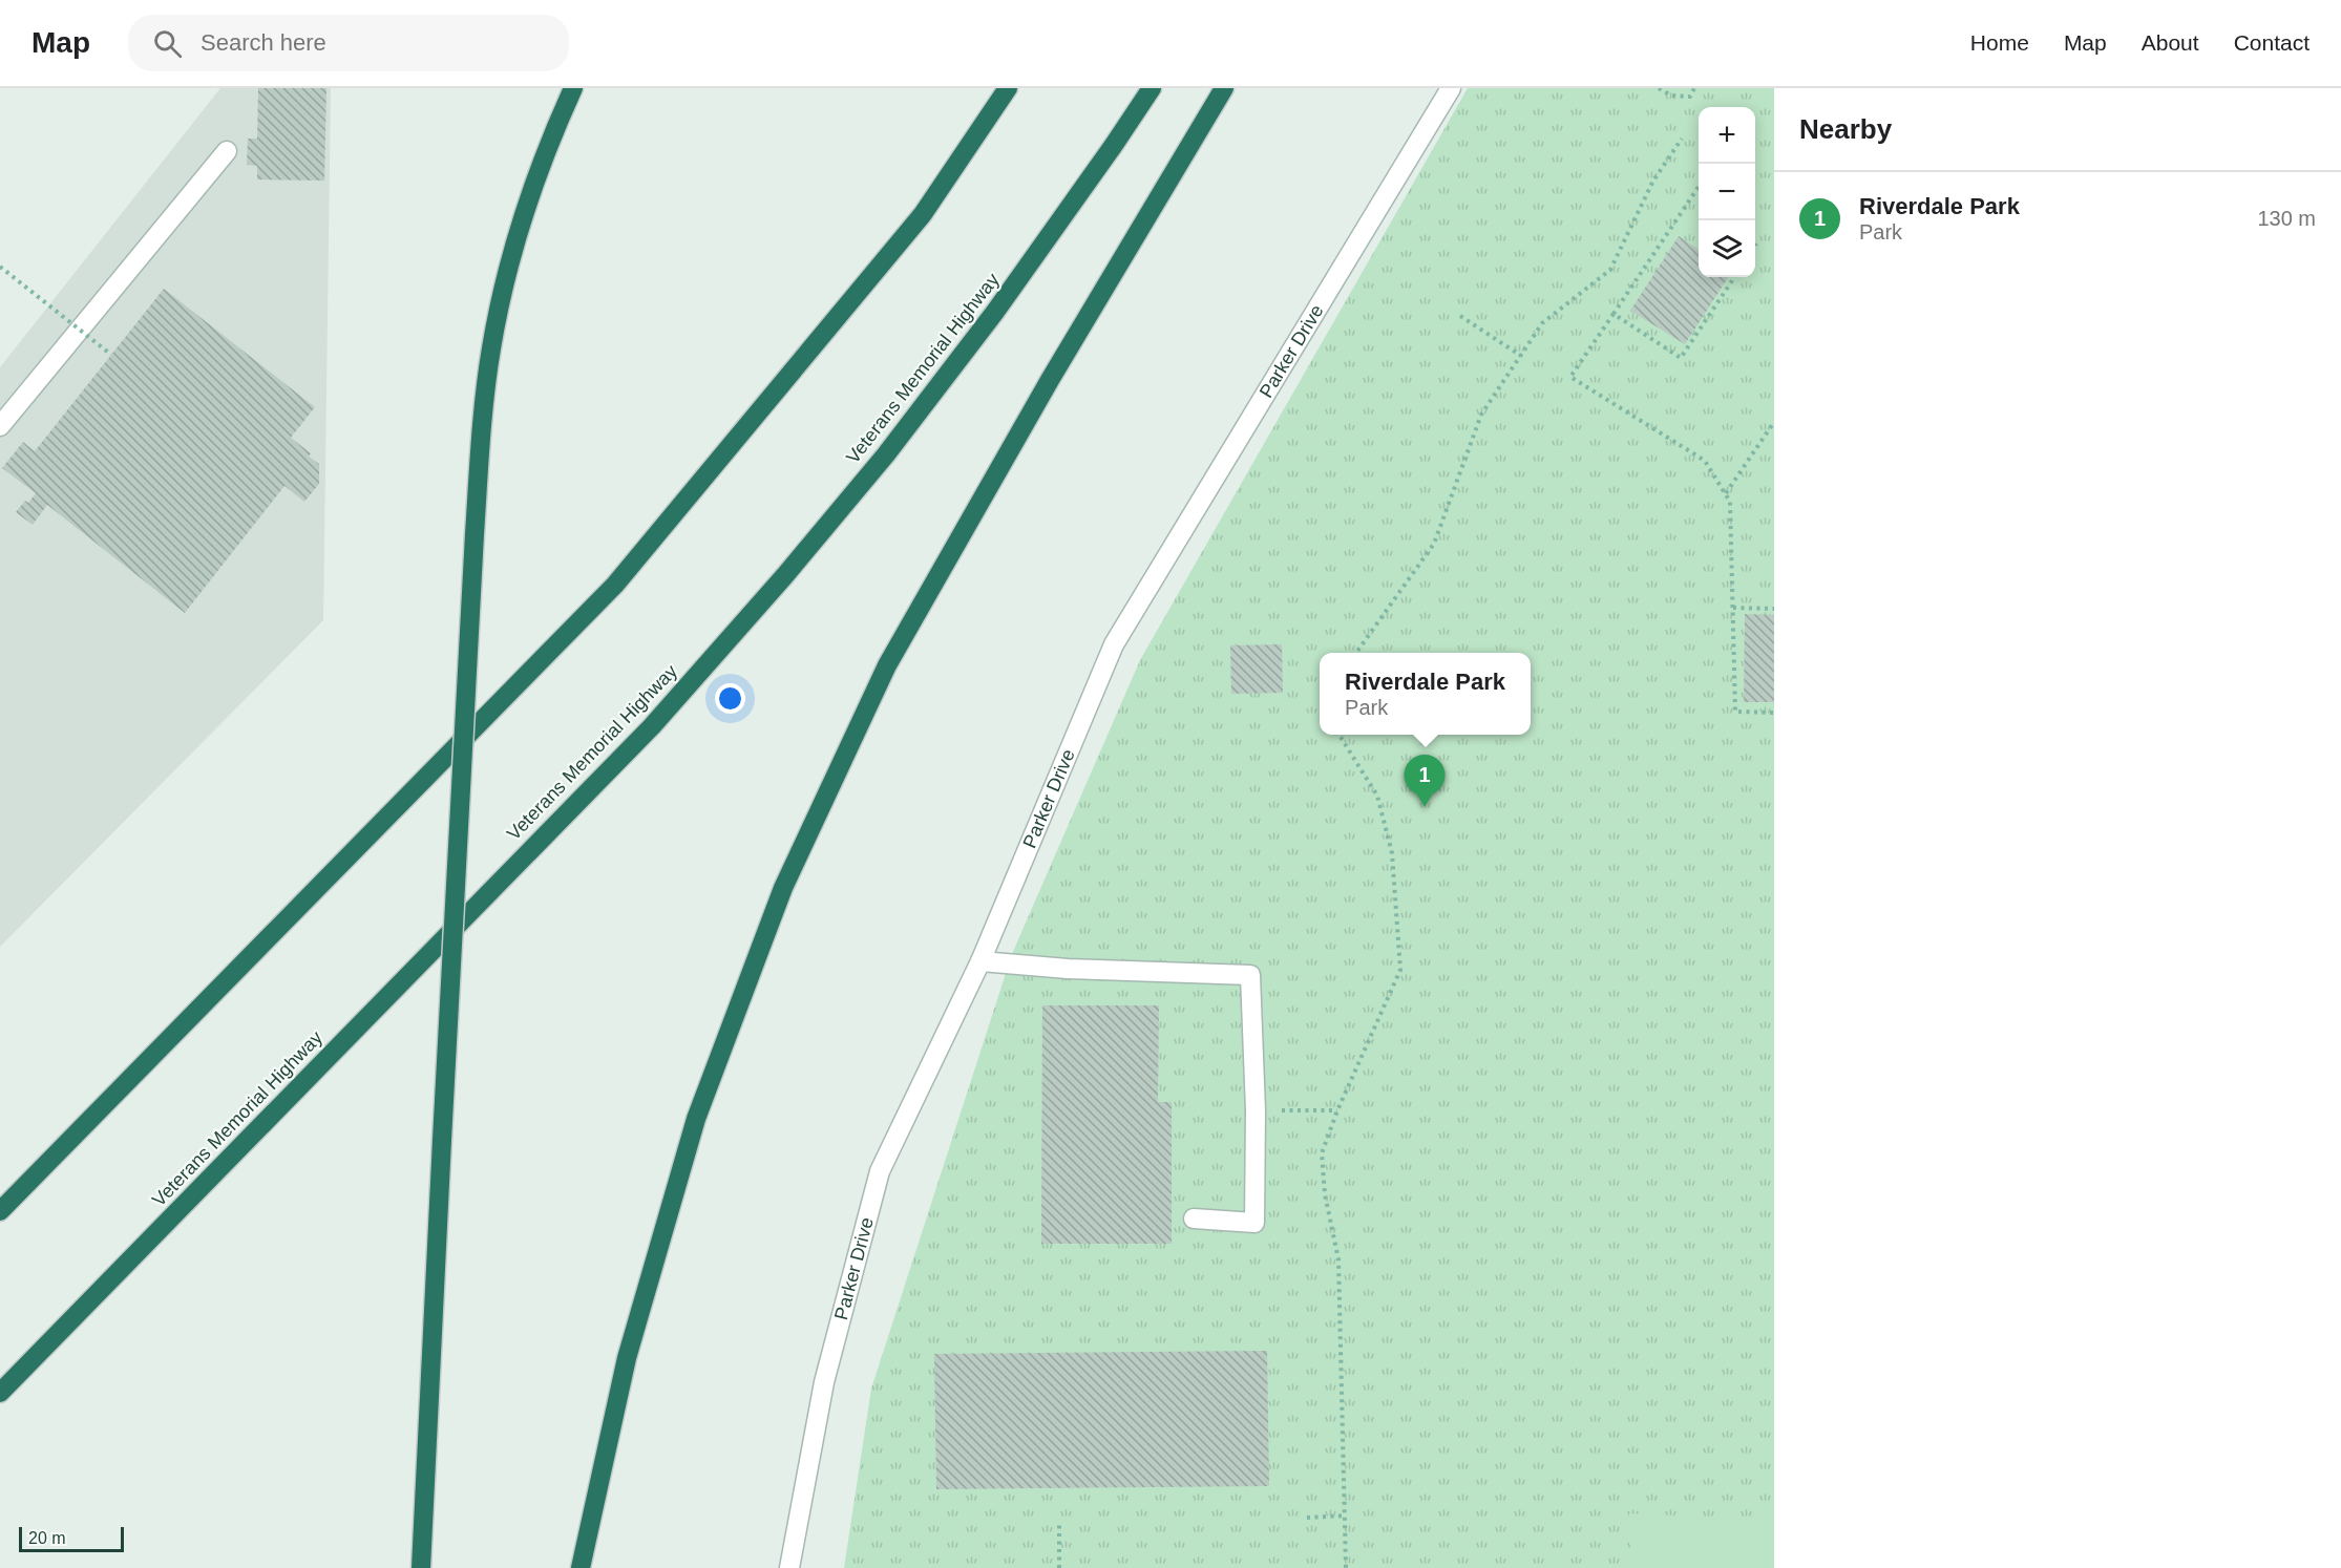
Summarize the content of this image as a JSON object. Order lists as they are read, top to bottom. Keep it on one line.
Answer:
{"streets":{"highway":["Veterans Memorial Highway"],"street":["Parker Drive"]},"scale_bar":"20 m","page":{"header":"Map","search":"Search here","nav":["Home","Map","About","Contact"],"heading":"Nearby","map_buttons":["+","−"],"list":[{"mark":"1","name":"Riverdale Park","note":"Park","value":"130 m"}],"popup":["Riverdale Park","Park"],"pins":"1","scale":"20 m"}}
